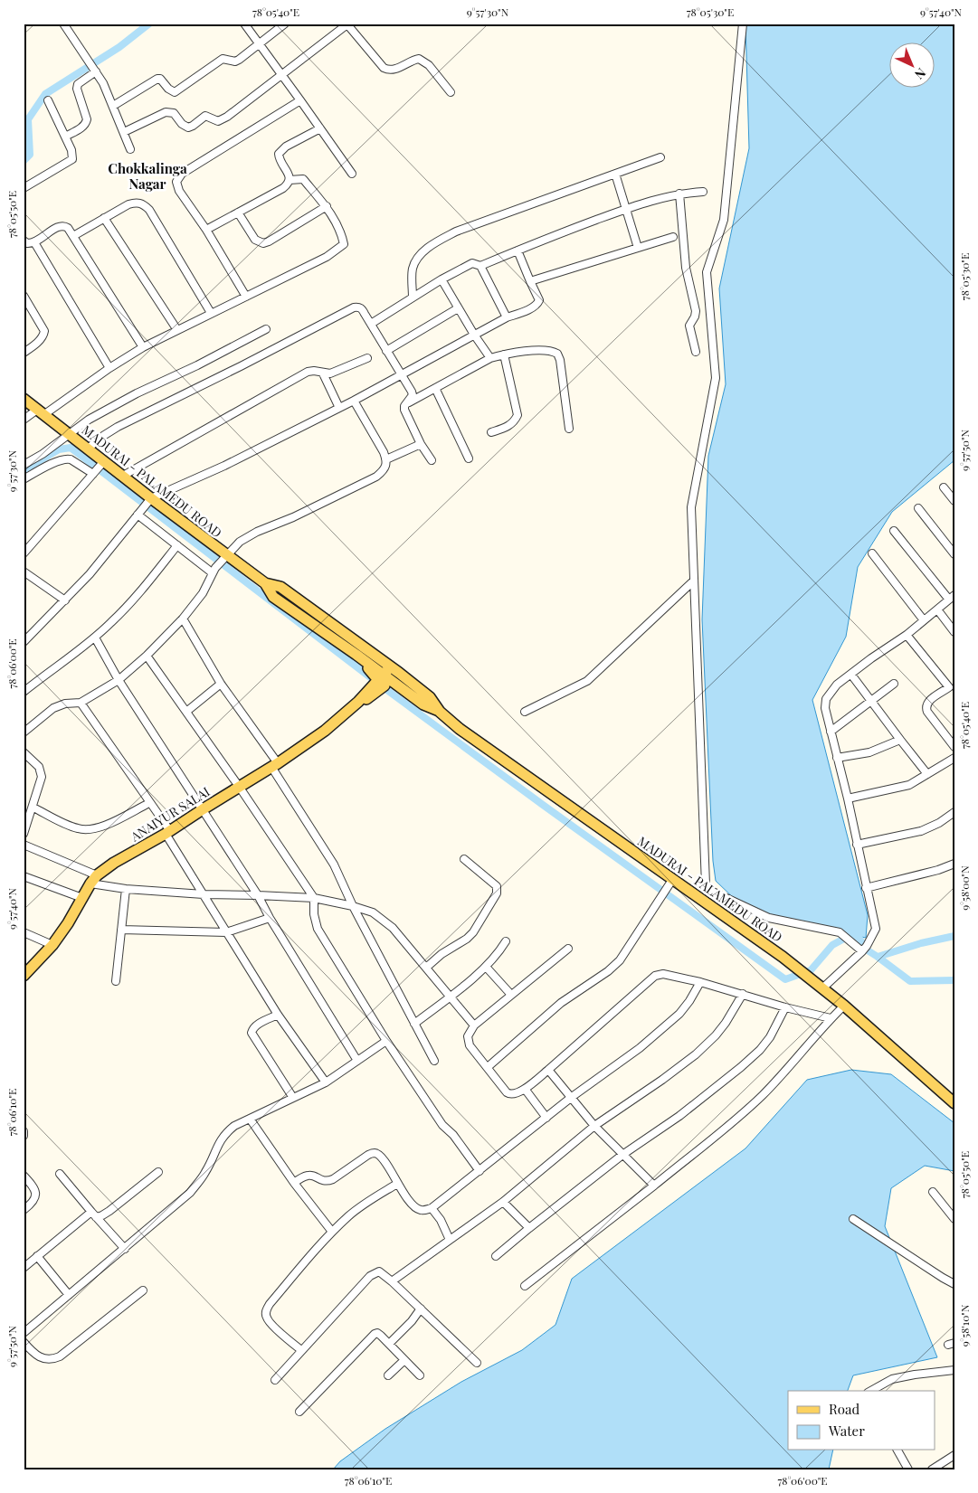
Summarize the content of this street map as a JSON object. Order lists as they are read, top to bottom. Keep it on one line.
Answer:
{"streets":{"main road":["MADURAI - PALAMEDU ROAD","ANAIYUR SALAI"]},"crossings":[["MADURAI - PALAMEDU ROAD","ANAIYUR SALAI"]],"districts":["Chokkalinga Nagar"],"legend":["Road","Water"],"north":"bottom right","coordinates":["78°05'40\"E","9°57'30\"N","78°05'30\"E","9°57'40\"N","78°05'50\"E","9°57'50\"N","78°06'00\"E","9°58'00\"N","78°06'10\"E","9°58'10\"N"]}
